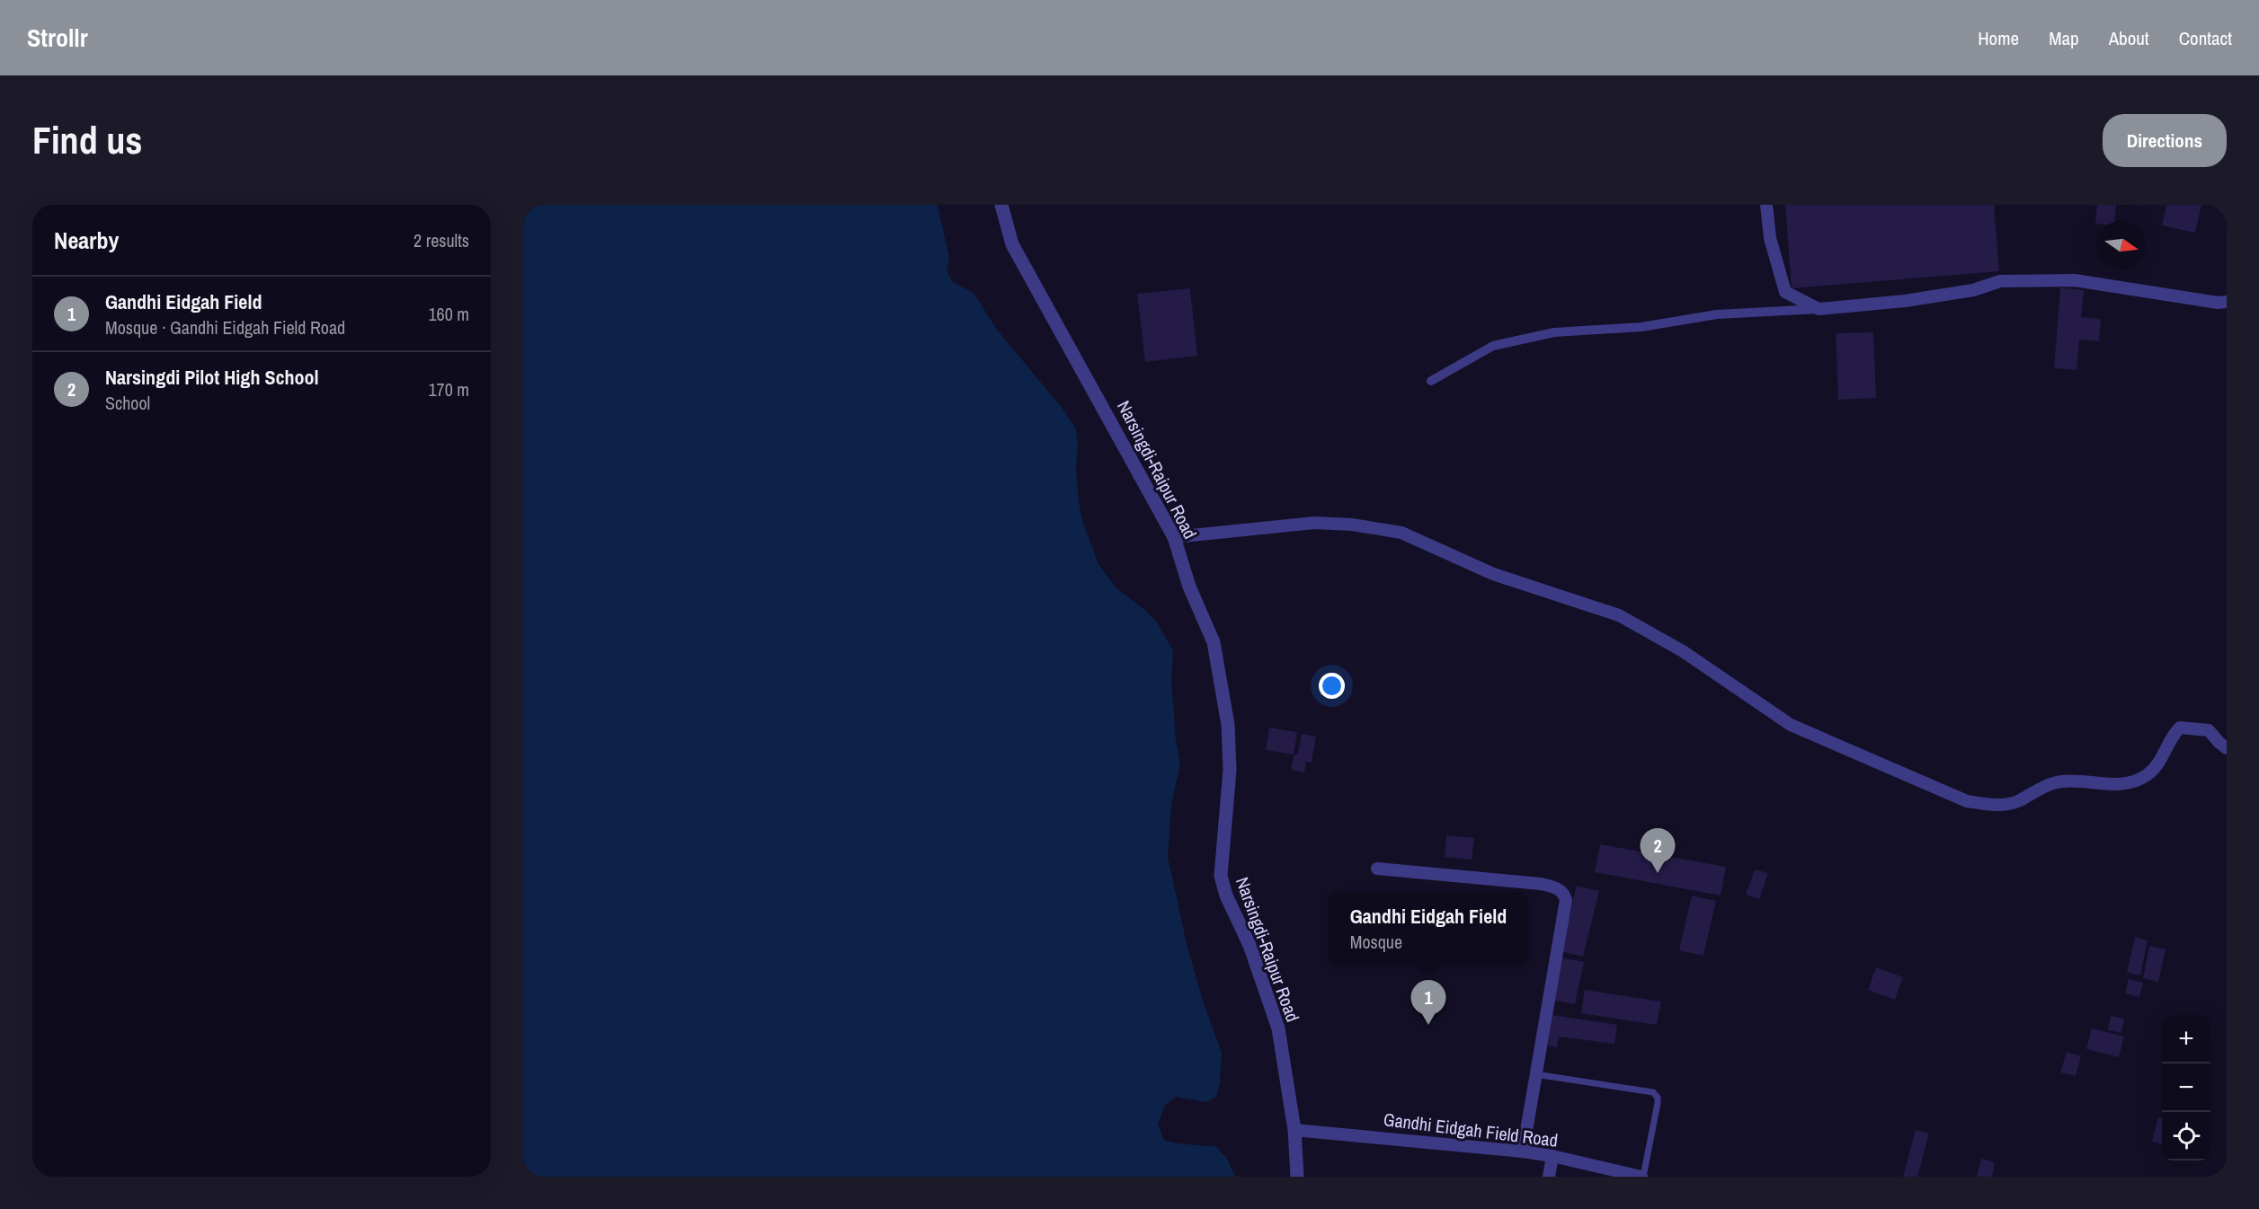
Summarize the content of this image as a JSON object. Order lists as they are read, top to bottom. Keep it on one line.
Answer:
{"streets":{"street":["Narsingdi-Raipur Road","Gandhi Eidgah Field Road"]},"crossings":[["Narsingdi-Raipur Road","Gandhi Eidgah Field Road"]],"north":"right","page":{"header":"Strollr","nav":["Home","Map","About","Contact"],"buttons":"Directions","title":"Find us","heading":["Nearby","2 results"],"list":[{"mark":"1","name":"Gandhi Eidgah Field","note":"Mosque · Gandhi Eidgah Field Road","value":"160 m"},{"mark":"2","name":"Narsingdi Pilot High School","note":"School","value":"170 m"}],"pins":["2","1"],"popup":["Gandhi Eidgah Field","Mosque"],"map_buttons":["+","−"]}}
